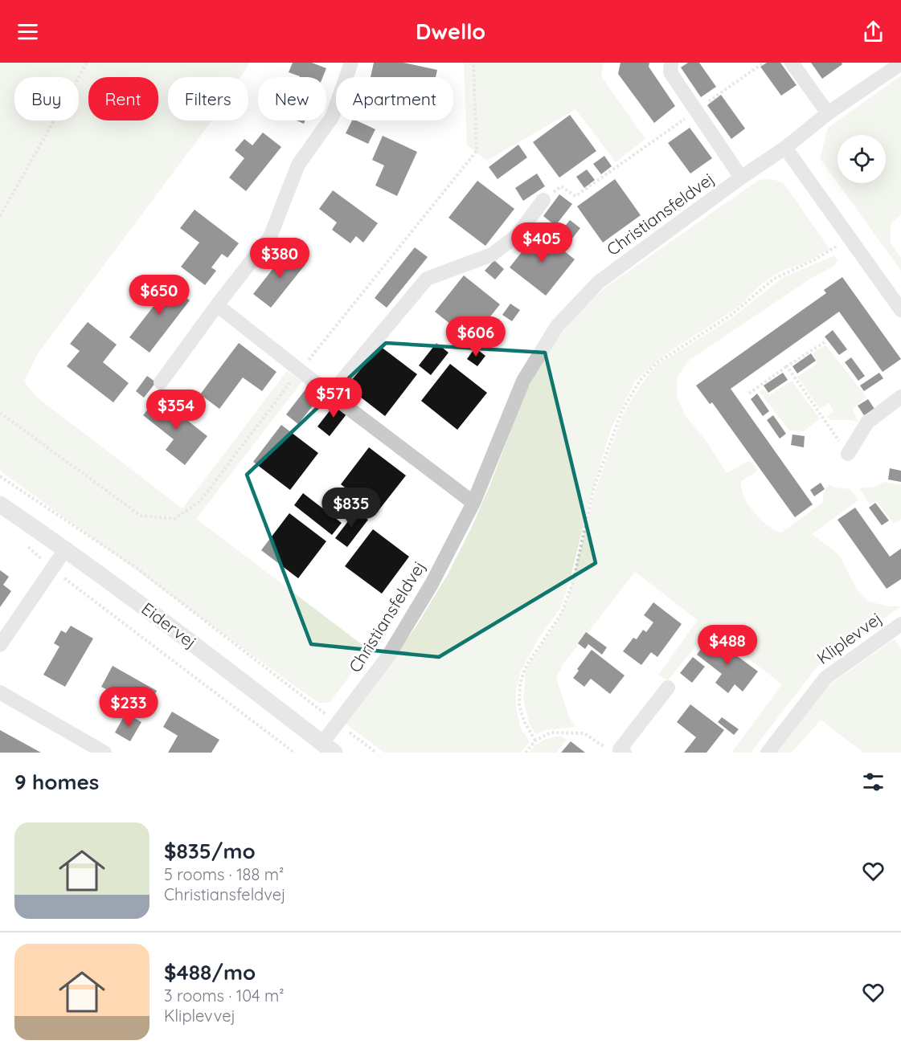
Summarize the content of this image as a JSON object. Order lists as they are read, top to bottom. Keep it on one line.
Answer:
{"streets":{"street":["Christiansfeldvej","Eidervej","Kliplevvej"]},"crossings":[["Christiansfeldvej","Eidervej"]],"page":{"header":"Dwello","chip":["Buy","Rent","Filters","New","Apartment"],"price":["$405","$380","$650","$606","$571","$354","$835","$488","$233"],"heading":"9 homes","list":[{"name":"$835/mo","note":"5 rooms · 188 m² · Christiansfeldvej"},{"name":"$488/mo","note":"3 rooms · 104 m² · Kliplevvej"}]}}
